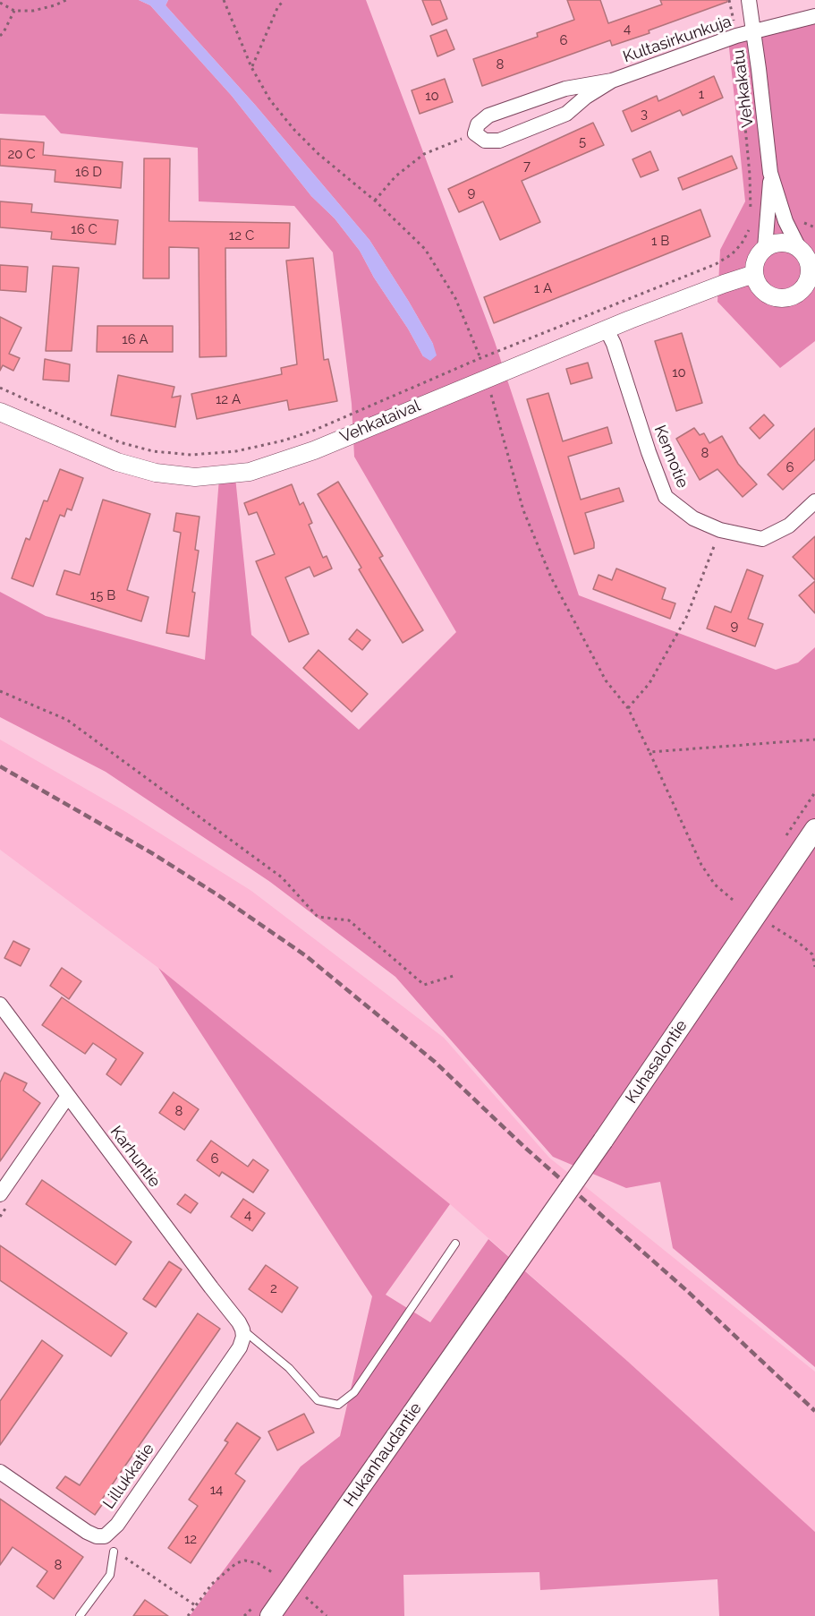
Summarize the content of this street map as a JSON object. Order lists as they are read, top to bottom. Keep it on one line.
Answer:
{"streets":{"main road":["Kuhasalontie","Hukanhaudantie"],"street":["Kultasirkunkuja","Vehkakatu","Vehkataival","Kennotie","Karhuntie","Lillukkatie"]},"crossings":[["Kultasirkunkuja","Vehkakatu"],["Vehkakatu","Vehkataival"],["Vehkataival","Kennotie"],["Kuhasalontie","Hukanhaudantie"],["Karhuntie","Lillukkatie"]],"house_numbers":["4","6","8","1","10","3","5","20 C","7","16 D","9","16 C","12 C","1 B","1 A","16 A","10","12 A","8","6","15 B","9","8","6","4","2","14","12","8"]}
